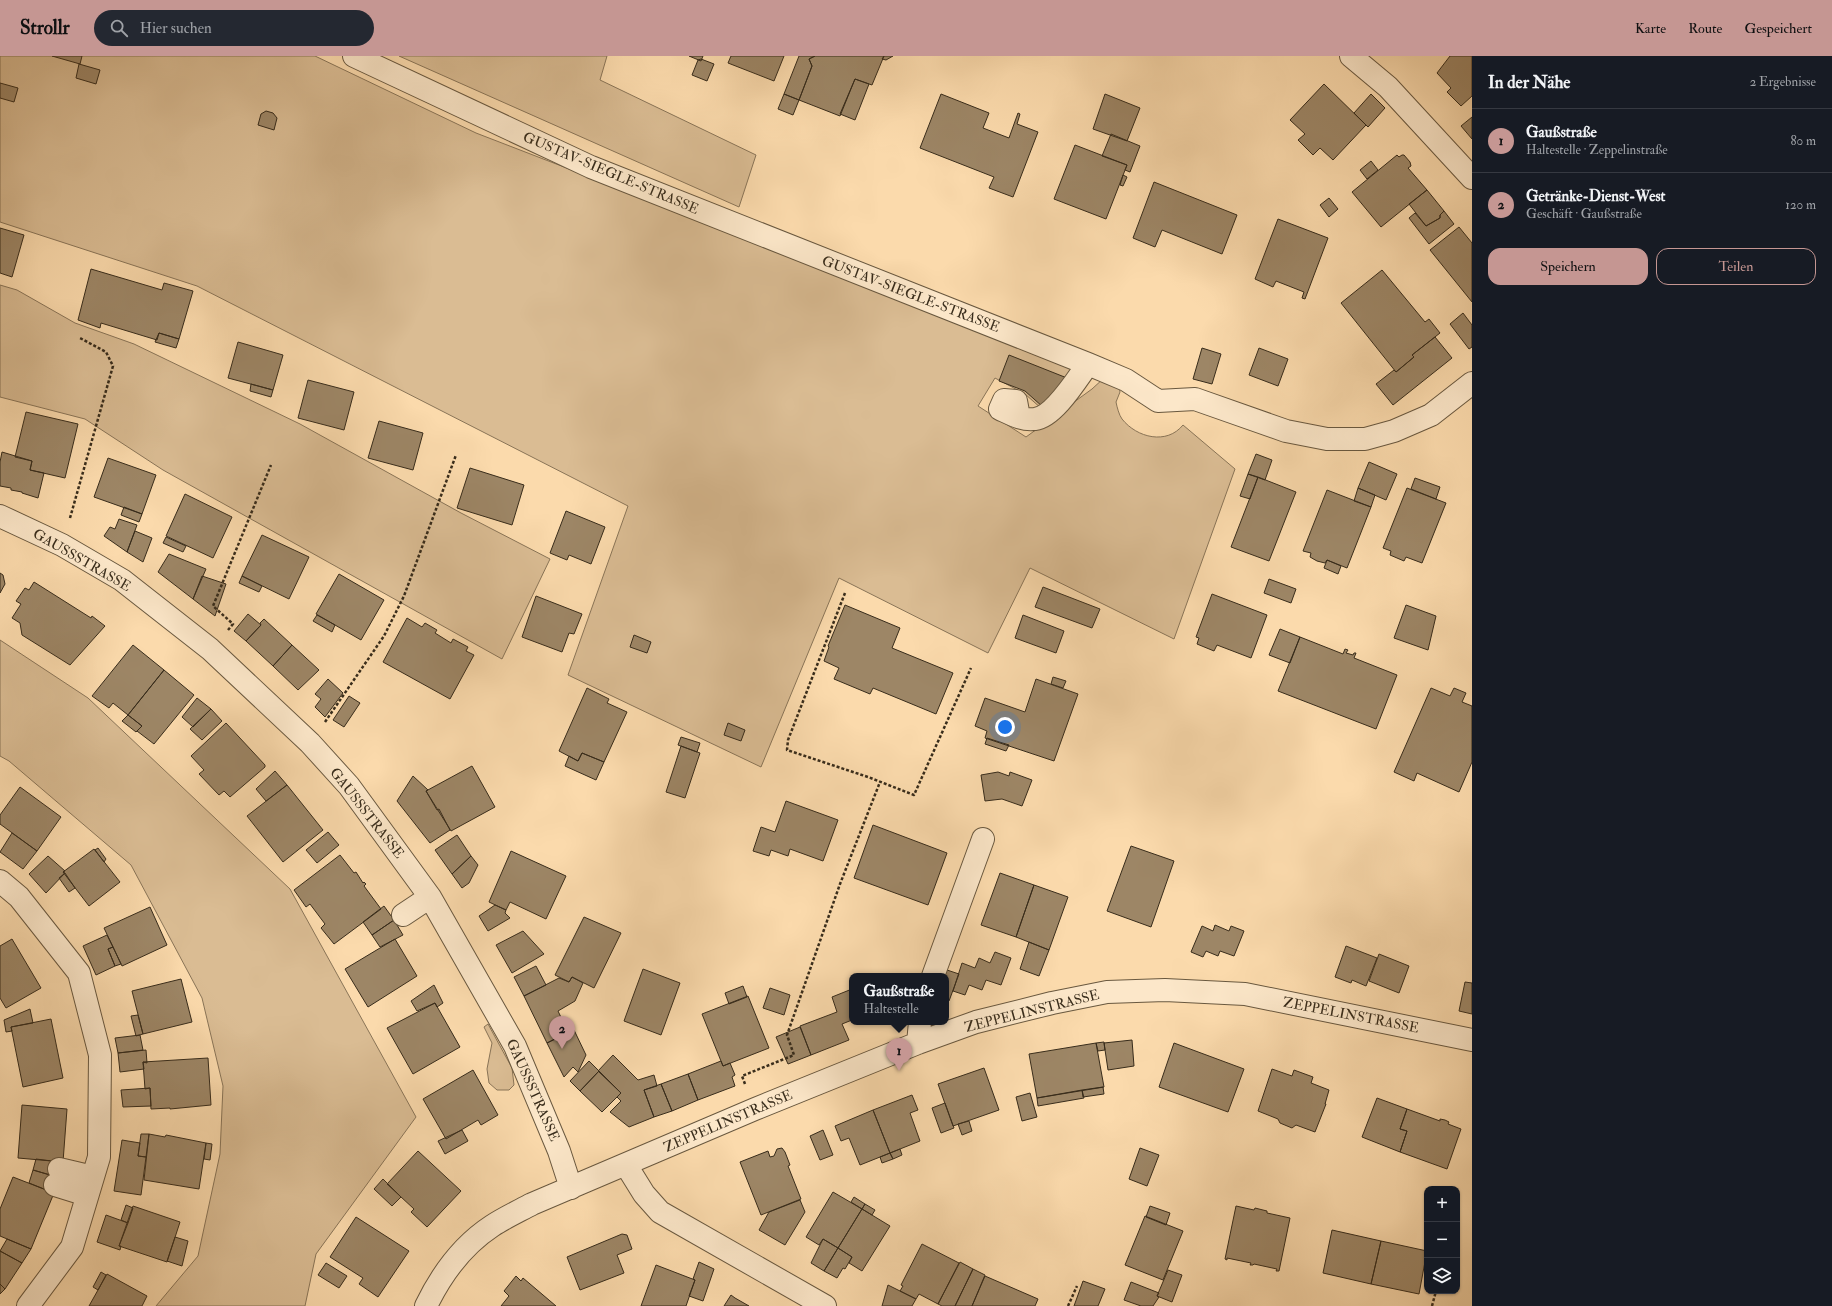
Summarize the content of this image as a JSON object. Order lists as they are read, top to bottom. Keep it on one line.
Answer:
{"streets":{"street":["GUSTAV-SIEGLE-STRASSE","GAUSSSTRASSE","ZEPPELINSTRASSE"]},"crossings":[["GAUSSSTRASSE","ZEPPELINSTRASSE"]],"page":{"header":"Strollr","search":"Hier suchen","nav":["Karte","Route","Gespeichert"],"heading":["In der Nähe","2 Ergebnisse"],"list":[{"mark":"1","name":"Gaußstraße","note":"Haltestelle · Zeppelinstraße","value":"80 m"},{"mark":"2","name":"Getränke-Dienst-West","note":"Geschäft · Gaußstraße","value":"120 m"}],"buttons":["Speichern","Teilen"],"popup":["Gaußstraße","Haltestelle"],"pins":["2","1"],"map_buttons":["+","−"]}}
